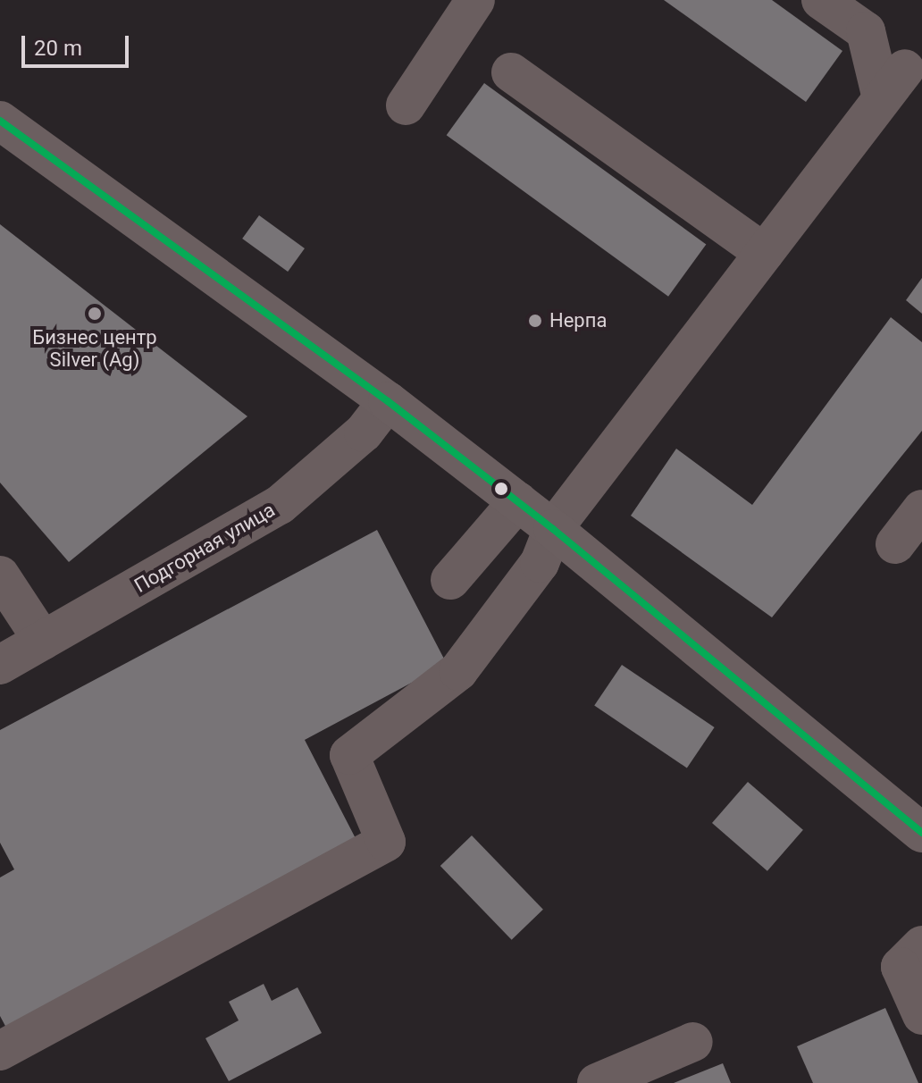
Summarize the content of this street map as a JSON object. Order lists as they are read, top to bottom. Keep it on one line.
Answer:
{"streets":{"street":["Подгорная улица"]},"places":["Бизнес центр Silver (Ag)","Нерпа"],"scale_bar":"20 m"}
